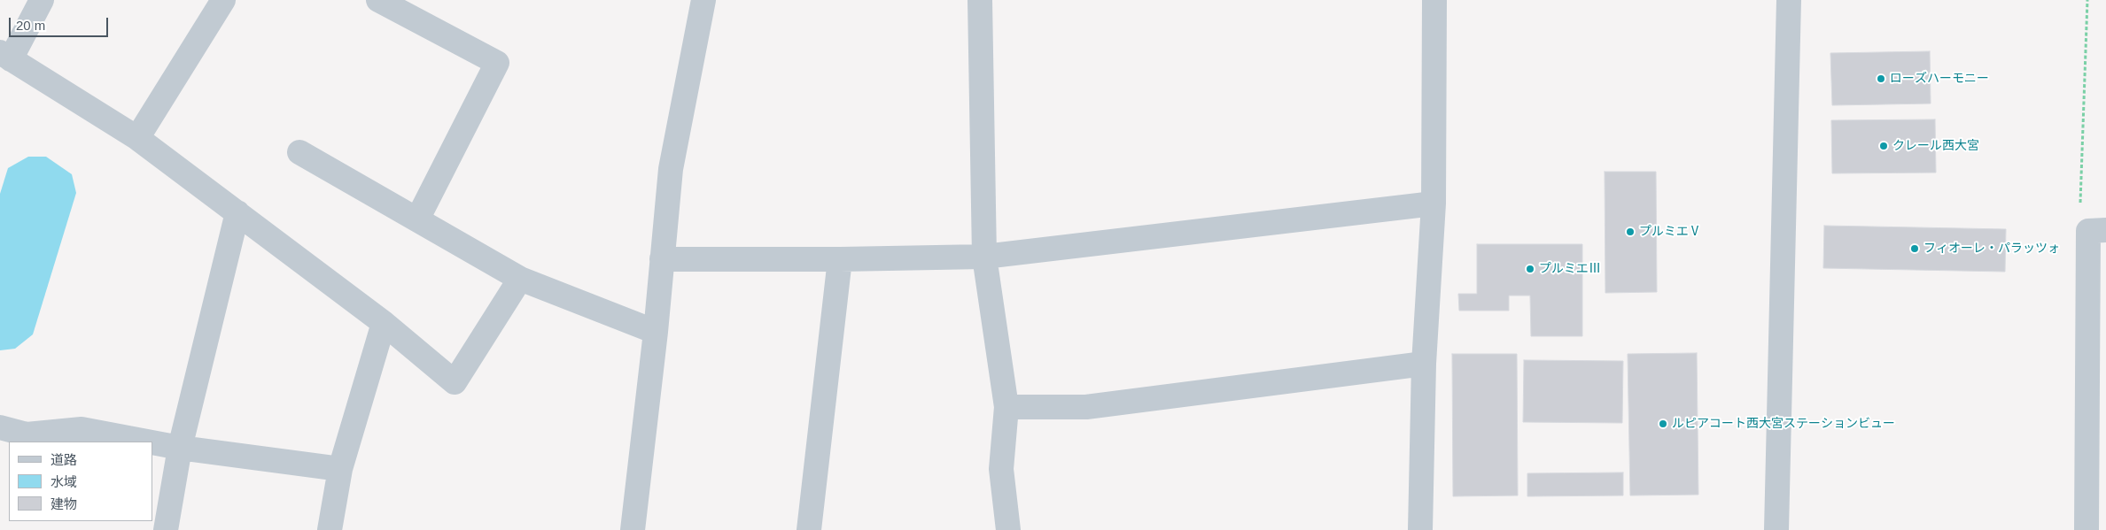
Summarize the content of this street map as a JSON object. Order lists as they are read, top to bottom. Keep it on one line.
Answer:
{"places":["ローズハーモニー","クレール西大宮","プルミエⅤ","フィオーレ・パラッツォ","プルミエⅢ","ルピアコート西大宮ステーションビュー"],"legend":["道路","水域","建物"],"scale_bar":"20 m"}
